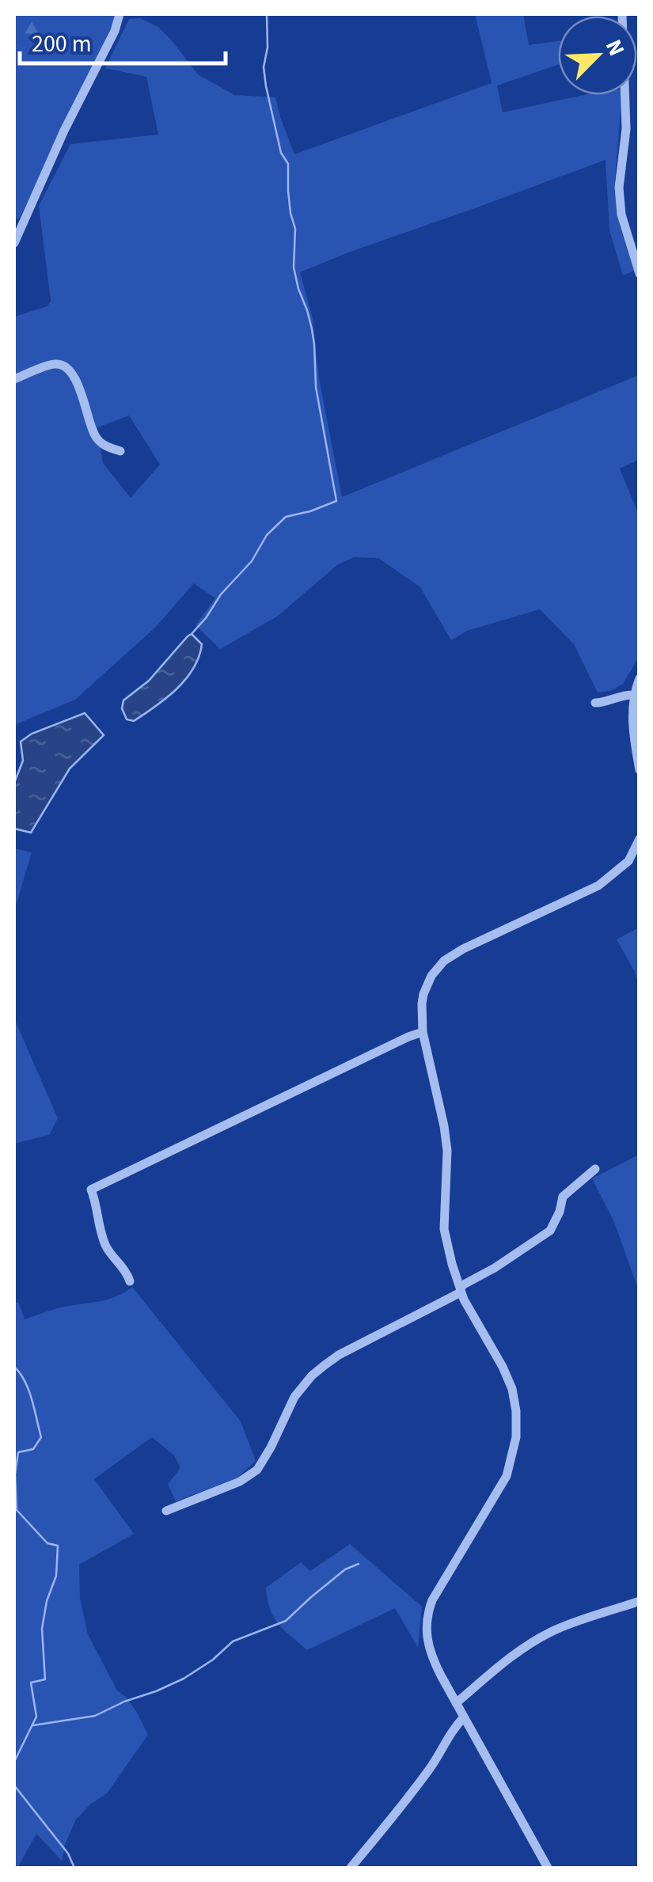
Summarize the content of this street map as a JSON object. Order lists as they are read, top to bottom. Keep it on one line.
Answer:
{"scale_bar":"200 m","north":"top right"}
